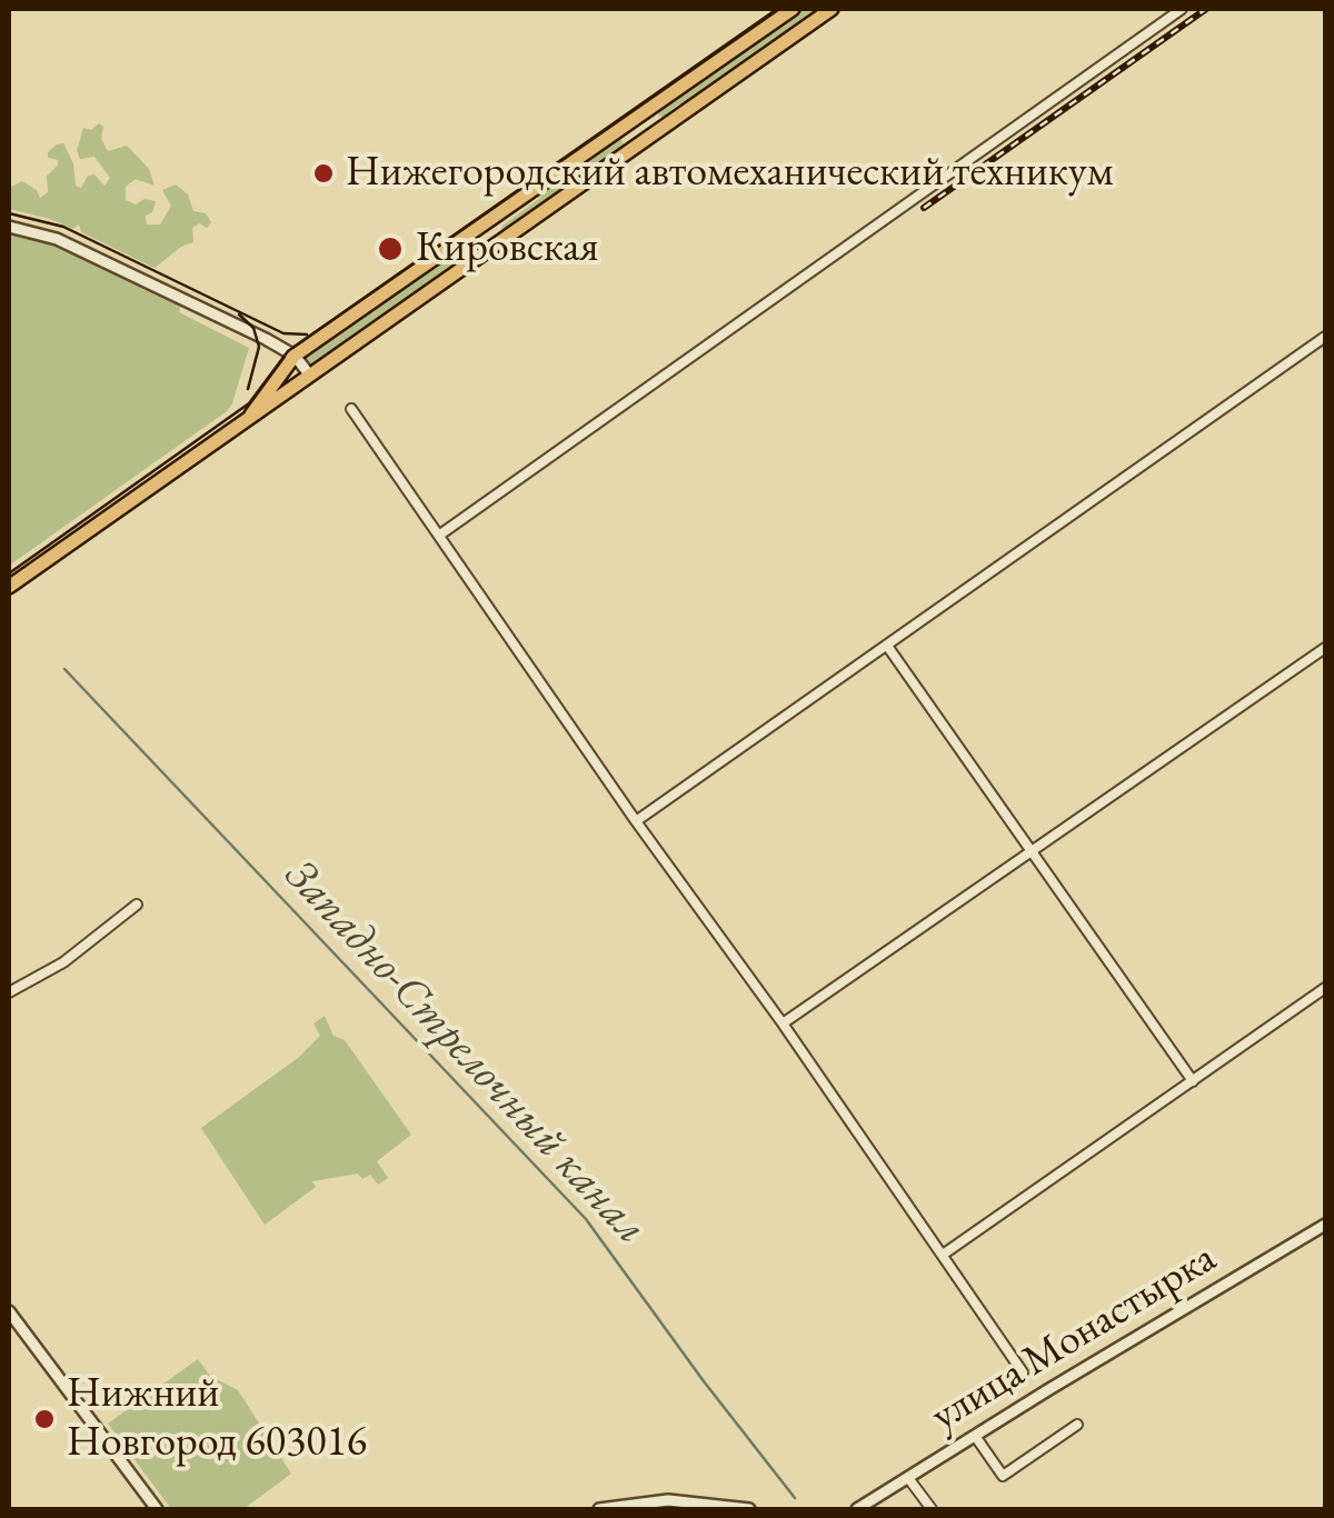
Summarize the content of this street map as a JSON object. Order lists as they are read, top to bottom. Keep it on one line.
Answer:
{"streets":{"street":["улица Монастырка"]},"water":["Западно-Стрелочный канал"],"places":["Нижегородский автомеханический техникум","Кировская","Нижний Новгород 603016"]}
